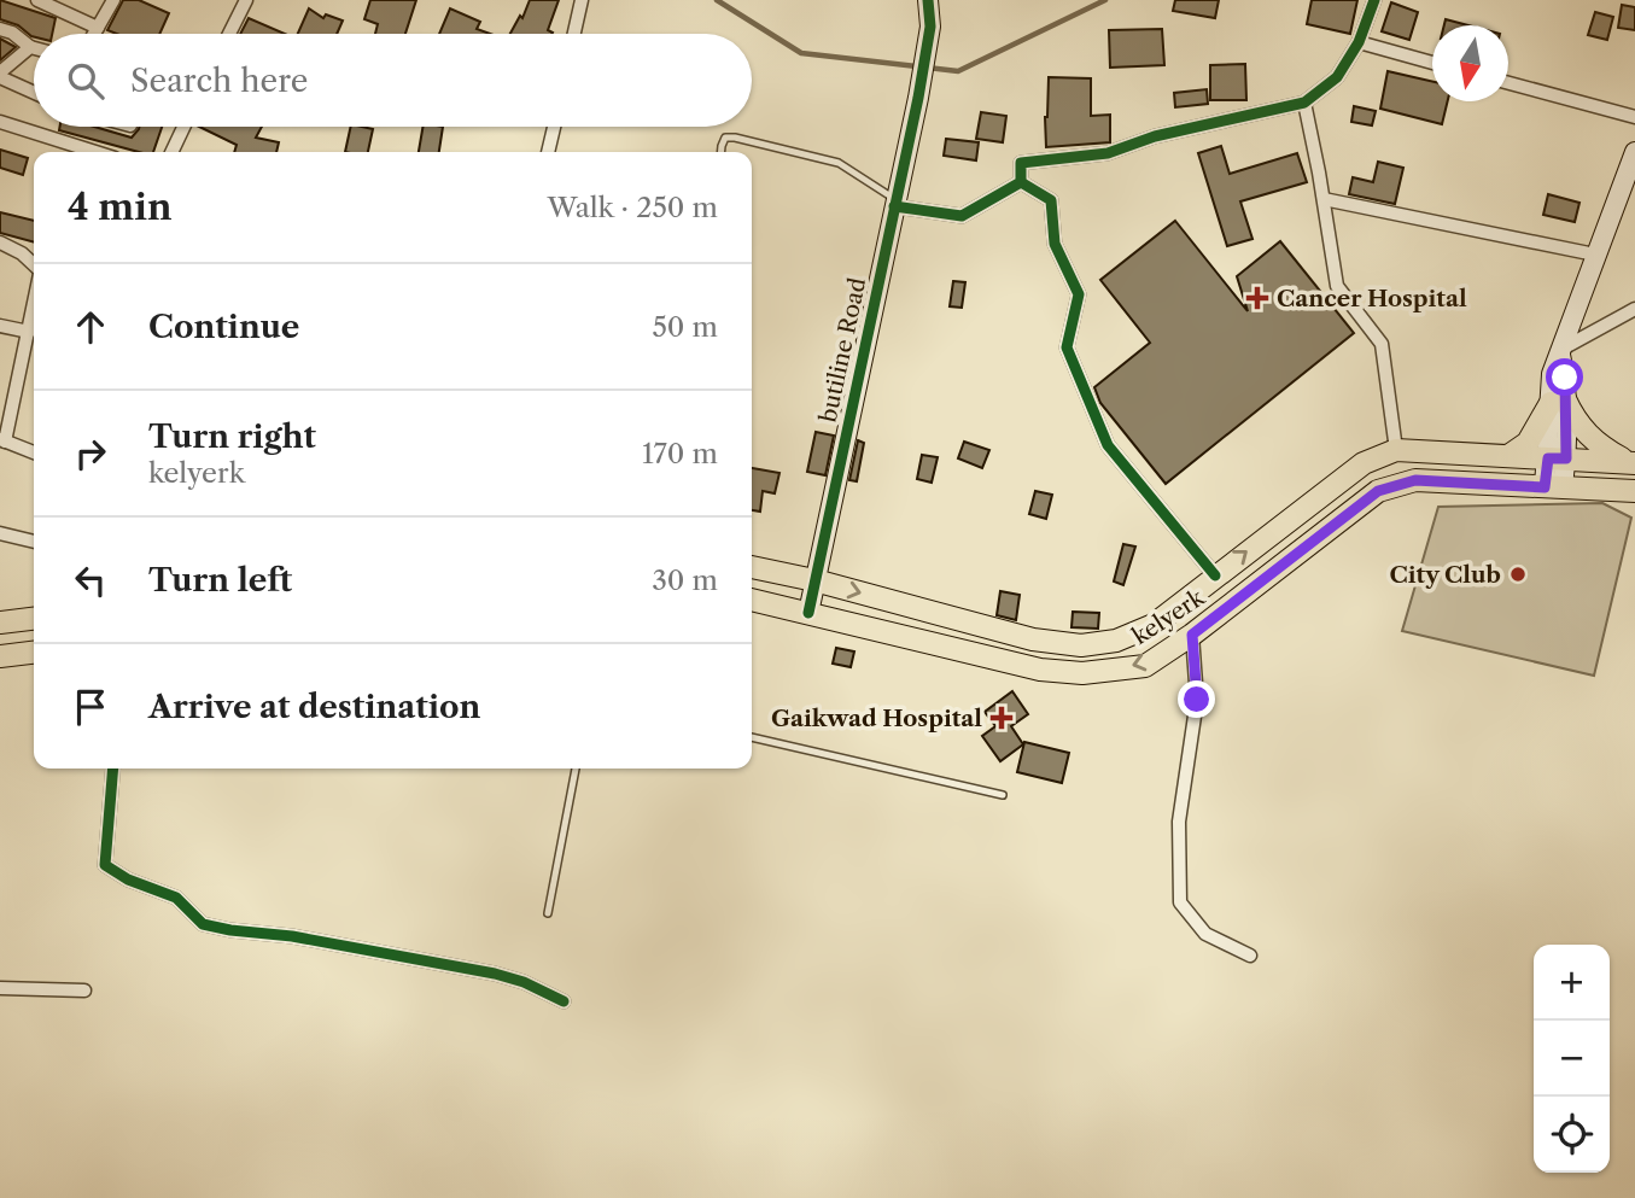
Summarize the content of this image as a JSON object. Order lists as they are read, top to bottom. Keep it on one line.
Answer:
{"streets":{"main road":["kelyerk"],"street":["butiline Road"]},"crossings":[["butiline Road","kelyerk"]],"places":{"health":["Cancer Hospital","Gaikwad Hospital"],"other":["City Club"]},"north":"bottom","page":{"search":"Search here","heading":["4 min","Walk · 250 m"],"list":[["Continue","50 m"],["Turn right","kelyerk","170 m"],["Turn left","30 m"],"Arrive at destination"],"map_buttons":["+","−"]}}
